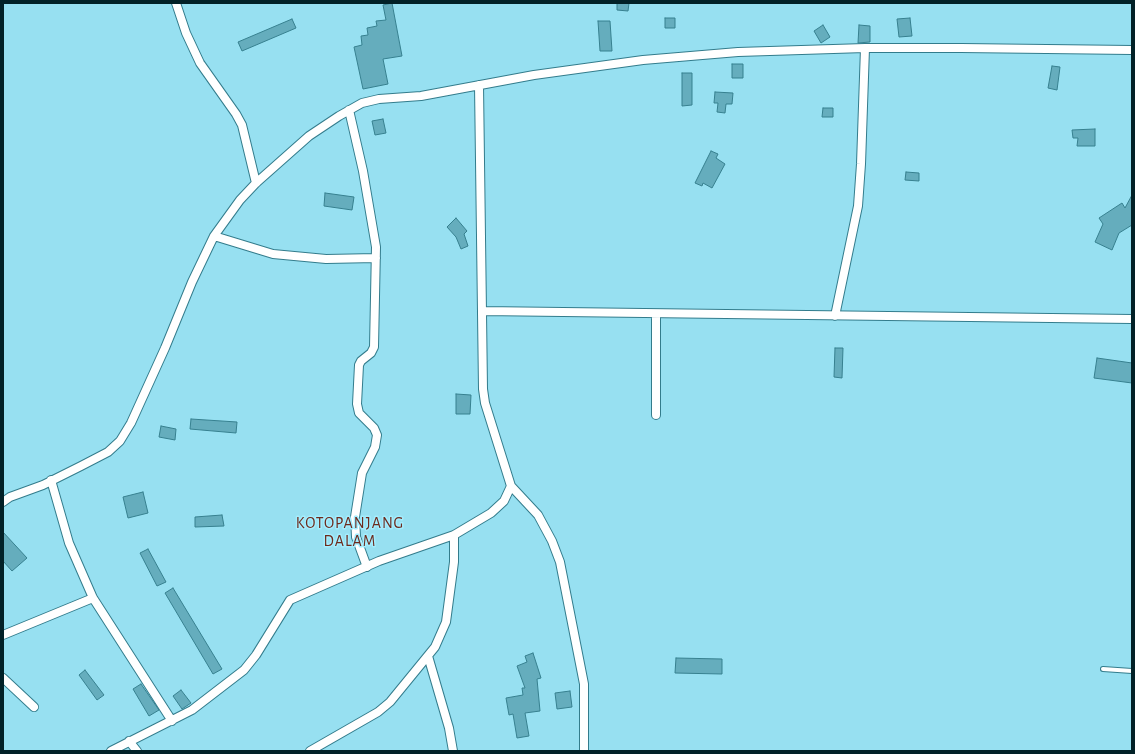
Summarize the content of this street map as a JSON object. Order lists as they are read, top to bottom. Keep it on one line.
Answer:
{"districts":["KOTOPANJANG DALAM"]}
